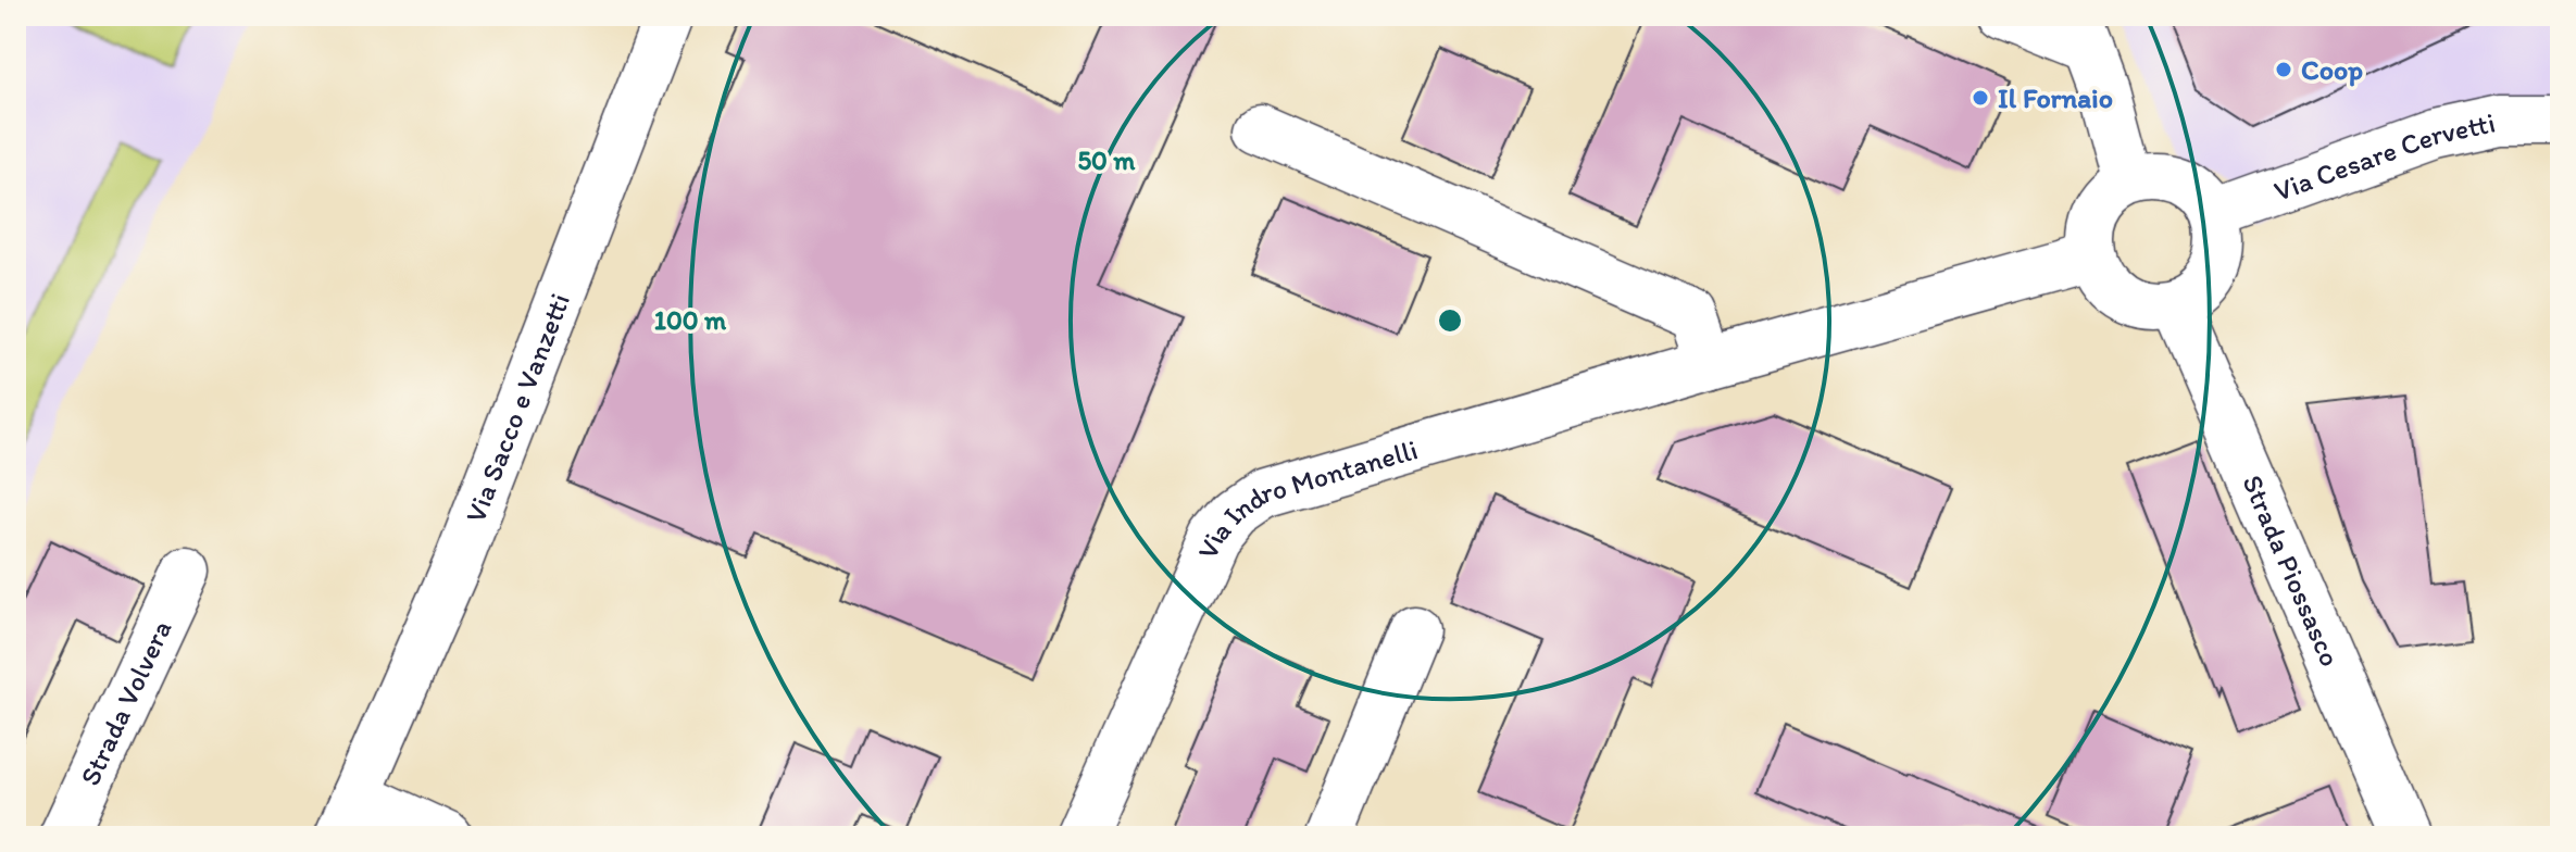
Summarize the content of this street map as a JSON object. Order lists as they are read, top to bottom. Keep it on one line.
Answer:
{"streets":{"street":["Via Cesare Cervetti","Via Sacco e Vanzetti","Via Indro Montanelli","Strada Piossasco","Strada Volvera"]},"crossings":[["Via Cesare Cervetti","Via Indro Montanelli"],["Via Cesare Cervetti","Strada Piossasco"],["Via Indro Montanelli","Strada Piossasco"]],"places":["Coop","Il Fornaio"],"rings":["50 m","100 m"]}
